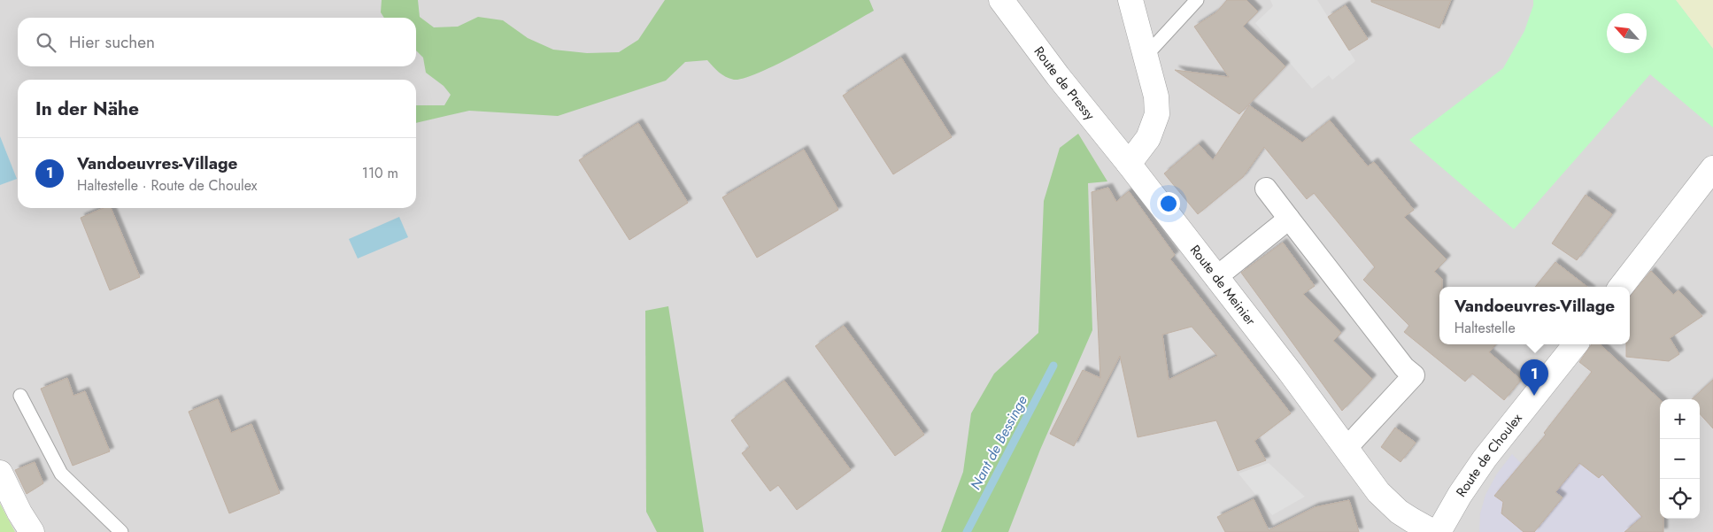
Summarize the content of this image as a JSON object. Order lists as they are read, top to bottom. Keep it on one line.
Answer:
{"streets":{"street":["Route de Pressy","Route de Meinier","Route de Choulex"]},"crossings":[["Route de Pressy","Route de Meinier"]],"water":["Nant de Bessinge"],"north":"top left","page":{"search":"Hier suchen","heading":"In der Nähe","list":[{"mark":"1","name":"Vandoeuvres-Village","note":"Haltestelle · Route de Choulex","value":"110 m"}],"popup":["Vandoeuvres-Village","Haltestelle"],"pins":"1","map_buttons":["+","−"]}}
